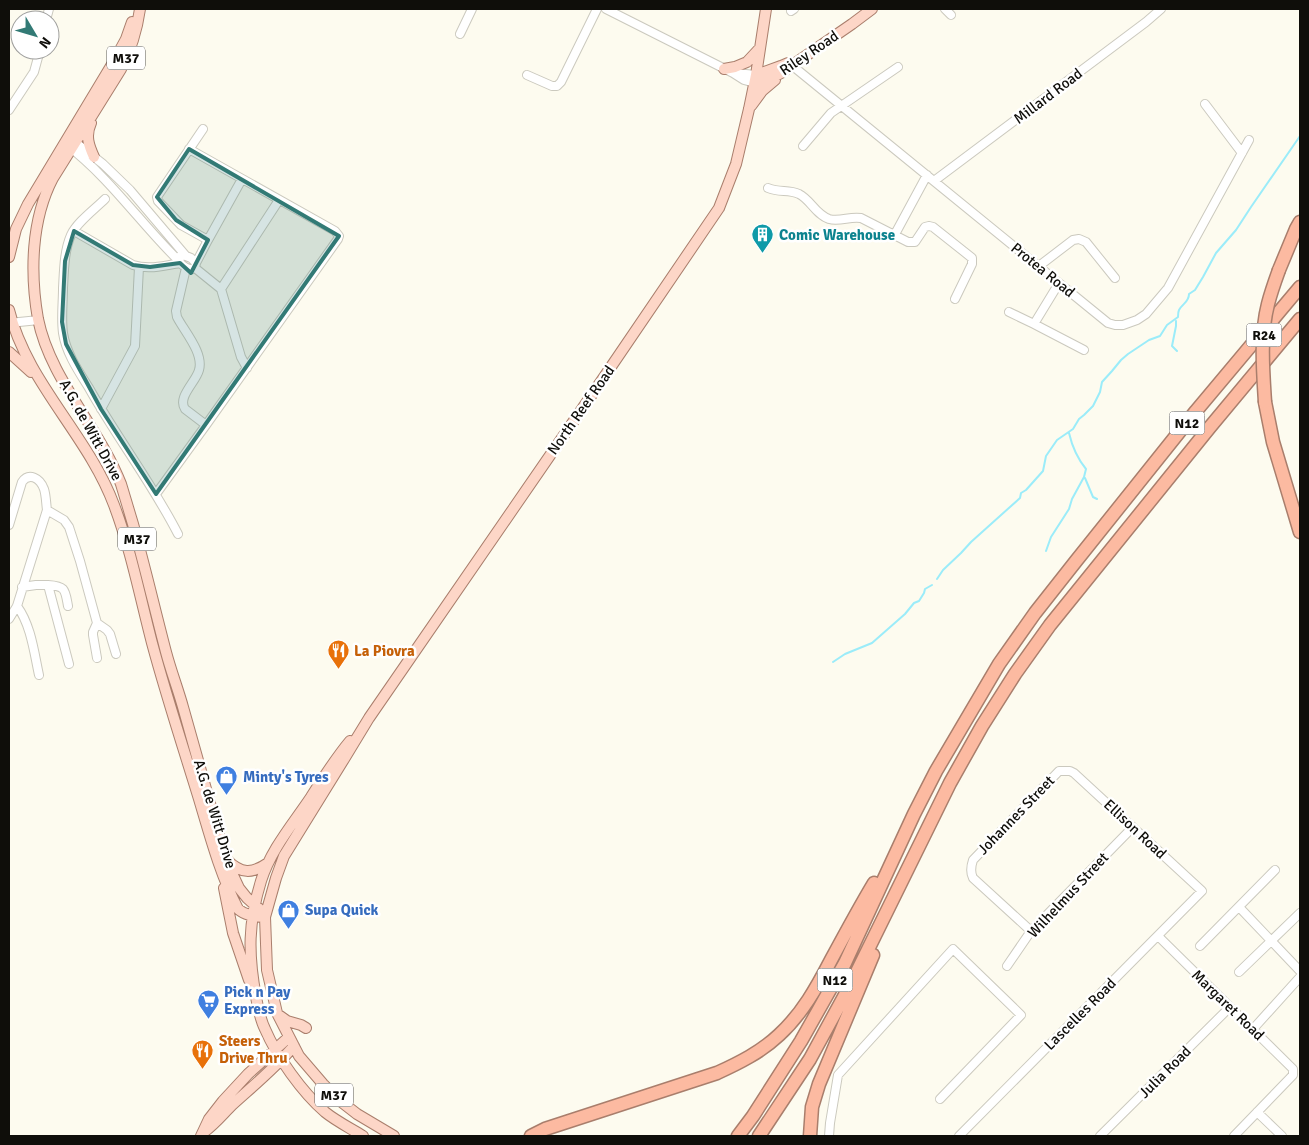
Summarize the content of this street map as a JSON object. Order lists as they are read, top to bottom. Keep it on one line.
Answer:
{"streets":{"highway":["R24","N12"],"main road":["Riley Road","M37","North Reef Road","A.G. de Witt Drive"],"street":["Millard Road","Protea Road","Johannes Street","Ellison Road","Wilhelmus Street","Margaret Road","Lascelles Road","Julia Road"]},"crossings":[["Riley Road","Protea Road"],["Riley Road","North Reef Road"],["M37","North Reef Road"],["M37","A.G. de Witt Drive"],["Millard Road","Protea Road"],["North Reef Road","A.G. de Witt Drive"],["Johannes Street","Ellison Road"],["Johannes Street","Wilhelmus Street"],["Ellison Road","Wilhelmus Street"],["Ellison Road","Lascelles Road"],["Margaret Road","Lascelles Road"],["Margaret Road","Julia Road"]],"places":{"building":["Comic Warehouse"],"restaurant":["La Piovra","Steers Drive Thru"],"shop":["Minty's Tyres","Supa Quick"],"supermarket":["Pick n Pay Express"]},"north":"bottom right"}
